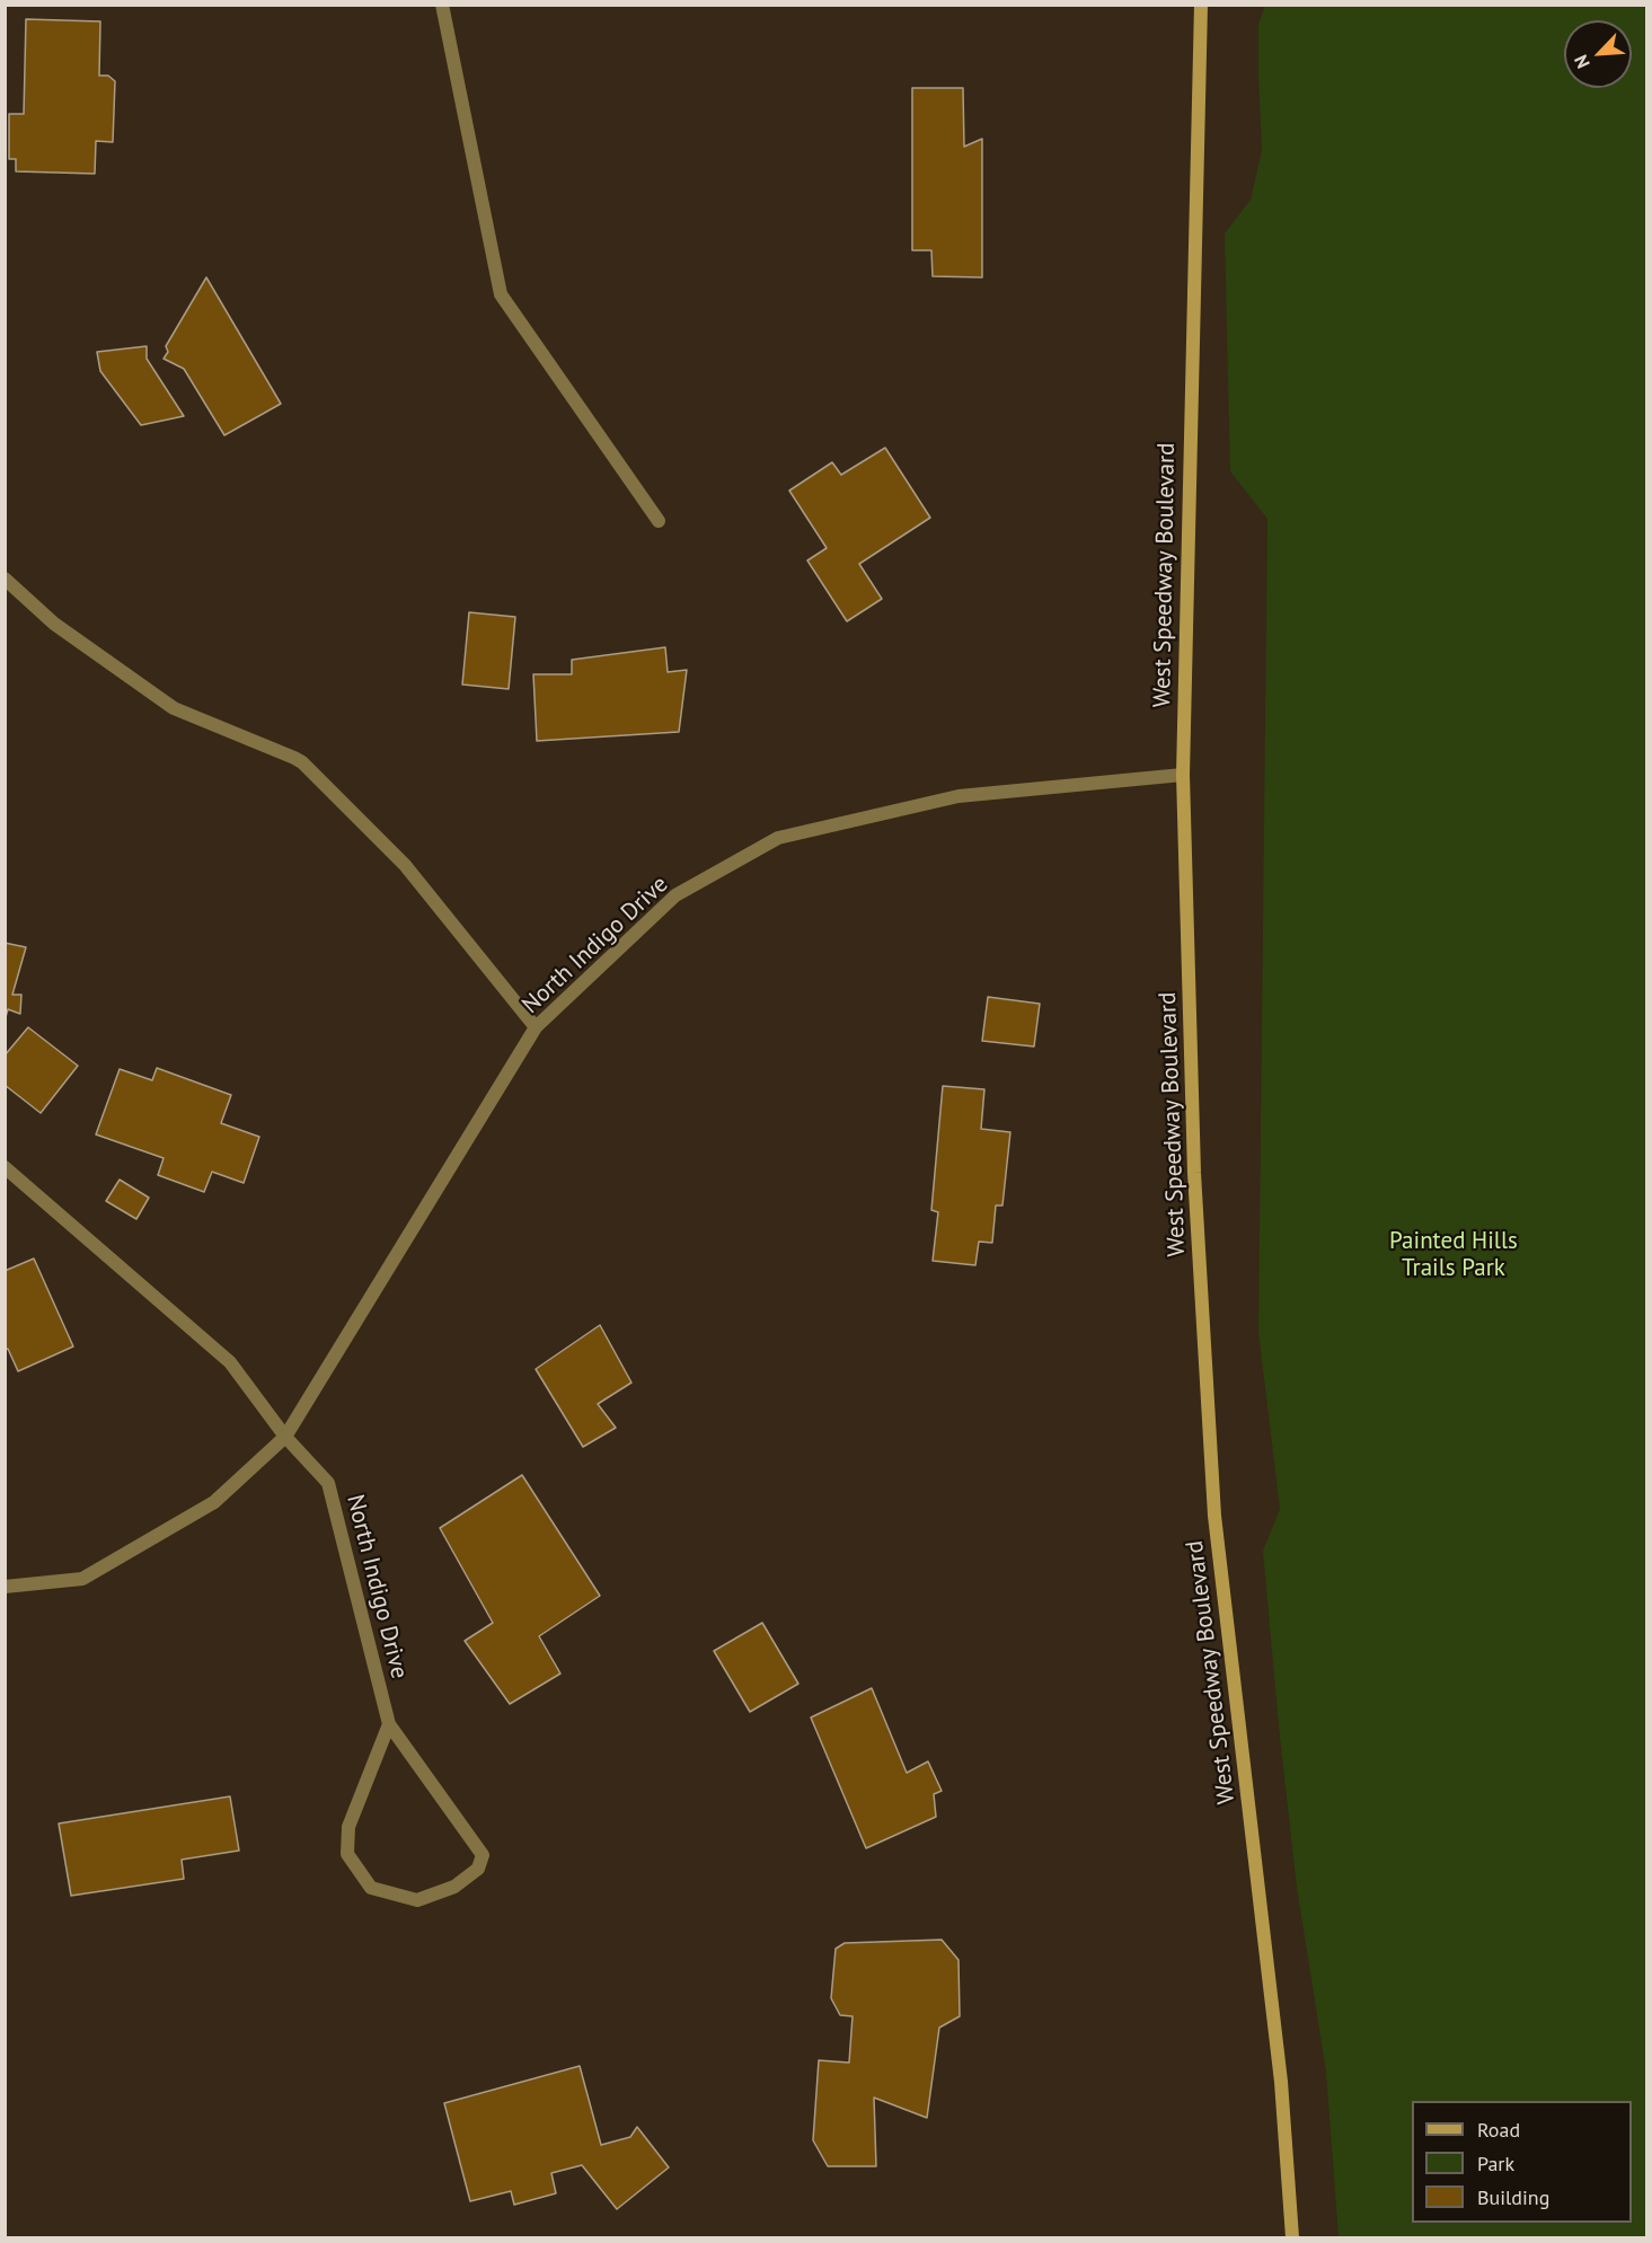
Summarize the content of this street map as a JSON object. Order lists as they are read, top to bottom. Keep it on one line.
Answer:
{"streets":{"main road":["West Speedway Boulevard"],"street":["North Indigo Drive"]},"crossings":[["West Speedway Boulevard","North Indigo Drive"]],"parks":["Painted Hills Trails Park"],"legend":["Road","Park","Building"],"north":"bottom left"}
